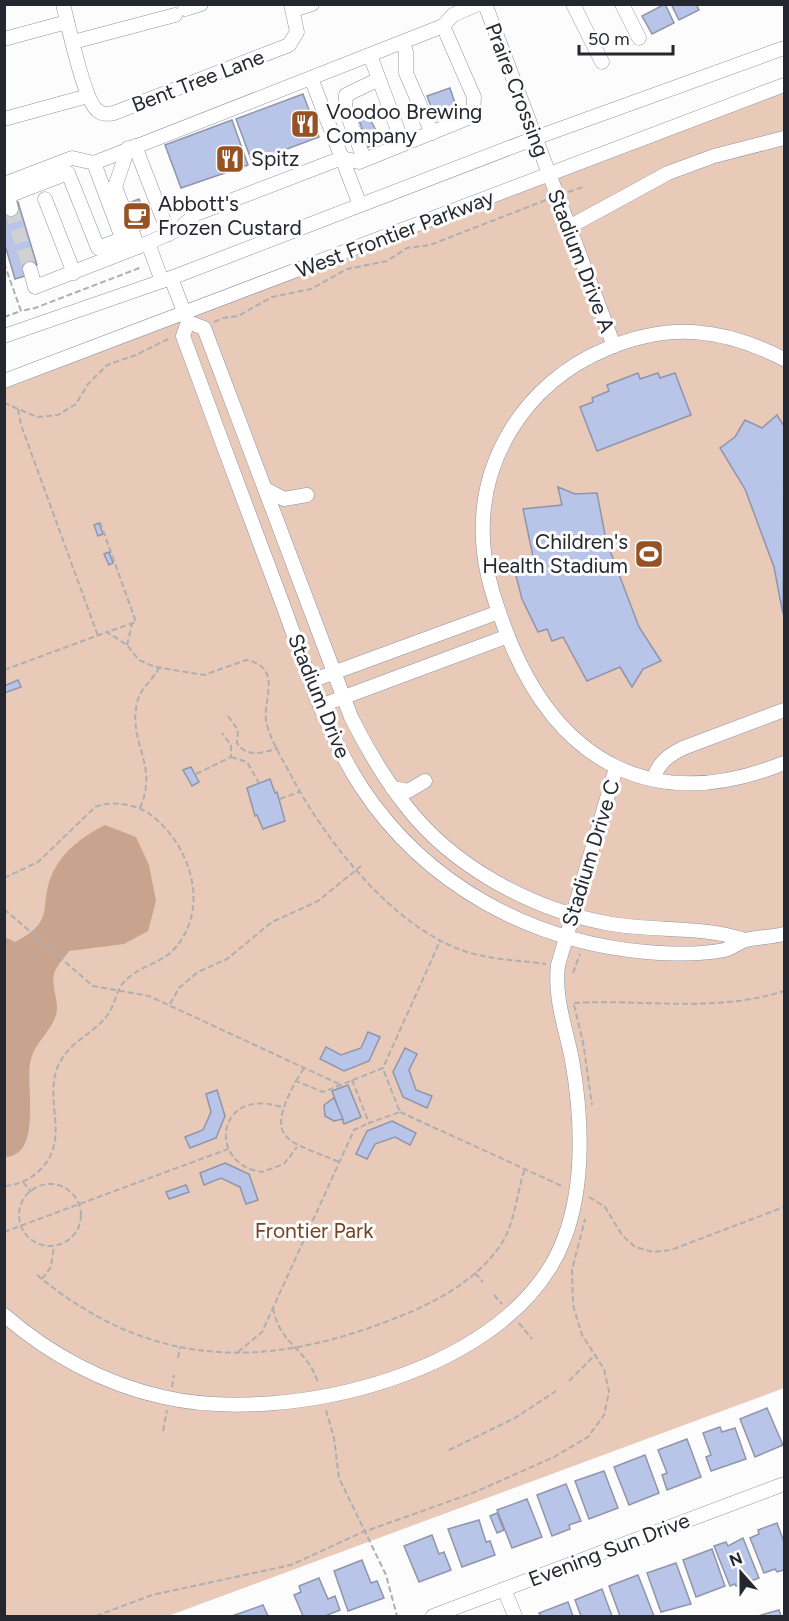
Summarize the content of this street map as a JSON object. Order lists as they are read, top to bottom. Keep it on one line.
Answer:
{"streets":{"street":["Bent Tree Lane","Praire Crossing","West Frontier Parkway","Stadium Drive A","Stadium Drive","Stadium Drive C","Evening Sun Drive"]},"crossings":[["Praire Crossing","West Frontier Parkway"],["Praire Crossing","Stadium Drive A"],["West Frontier Parkway","Stadium Drive A"],["Stadium Drive","Stadium Drive C"]],"parks":["Frontier Park"],"places":{"restaurant":["Voodoo Brewing Company","Spitz"],"cafe":["Abbott's Frozen Custard"],"sports":["Children's Health Stadium"]},"scale_bar":"50 m","north":"top"}
